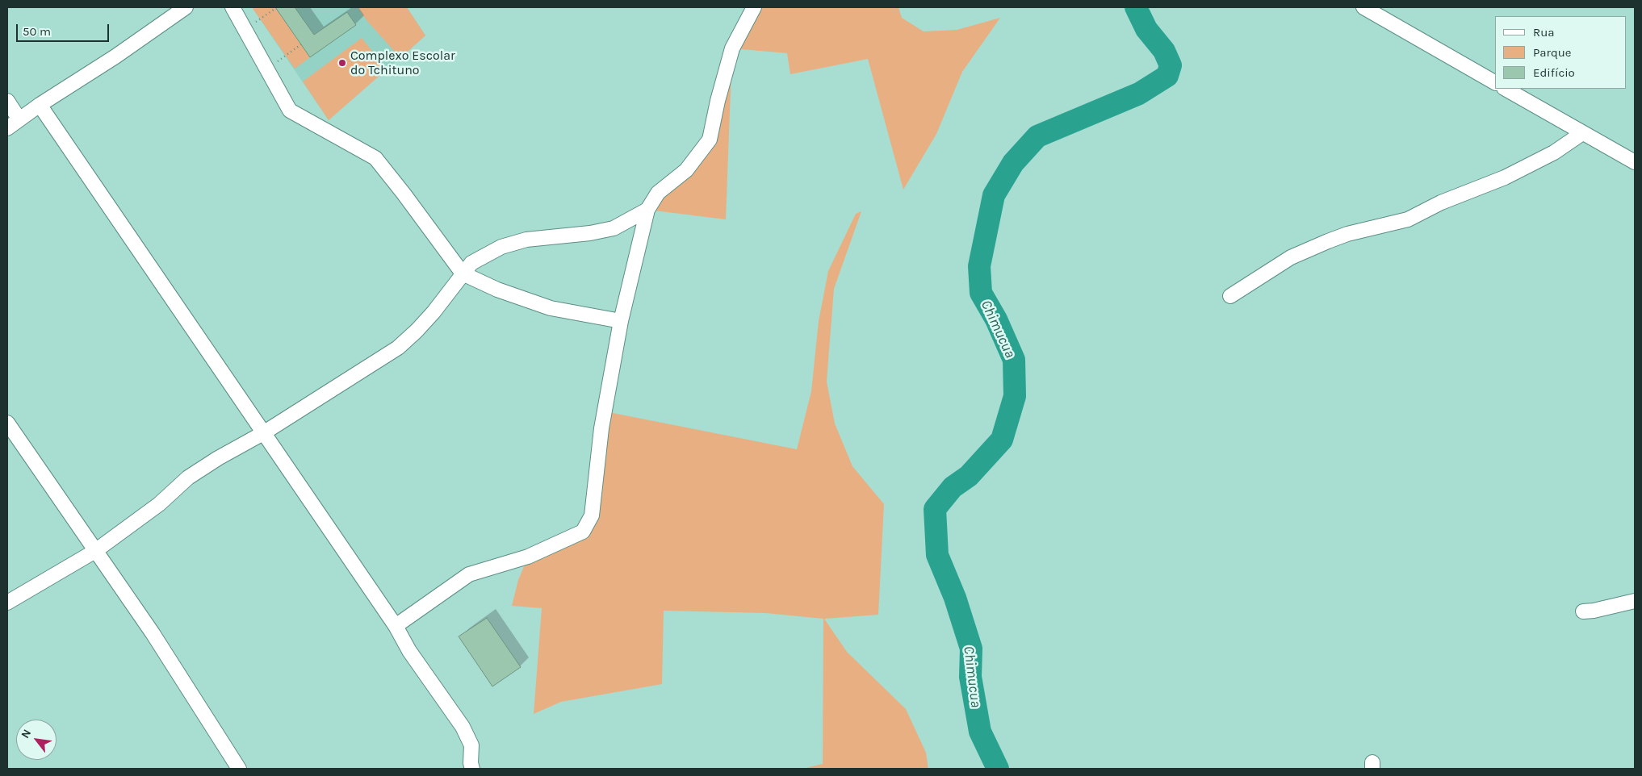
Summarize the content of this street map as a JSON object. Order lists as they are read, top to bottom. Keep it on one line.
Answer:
{"water":["Chimucua"],"places":["Complexo Escolar do Tchituno"],"legend":["Rua","Parque","Edifício"],"scale_bar":"50 m","north":"top left"}
